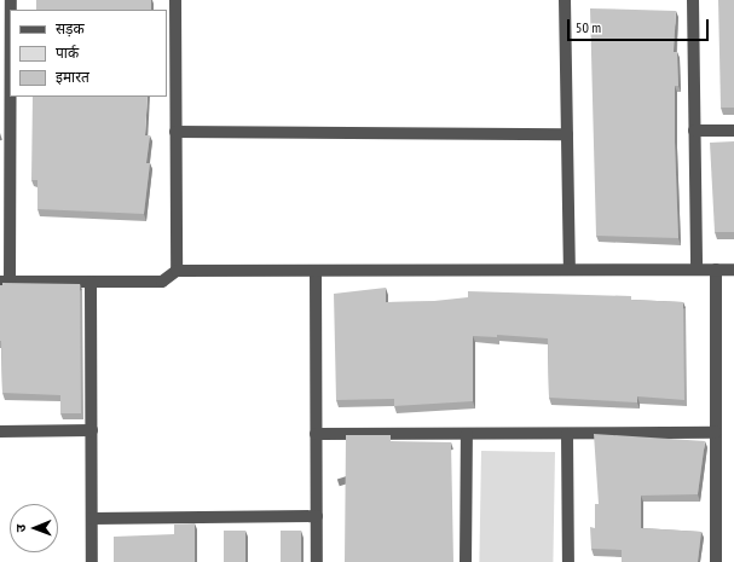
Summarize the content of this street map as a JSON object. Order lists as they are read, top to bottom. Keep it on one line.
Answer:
{"legend":["सड़क","पार्क","इमारत"],"scale_bar":"50 m","north":"left"}
